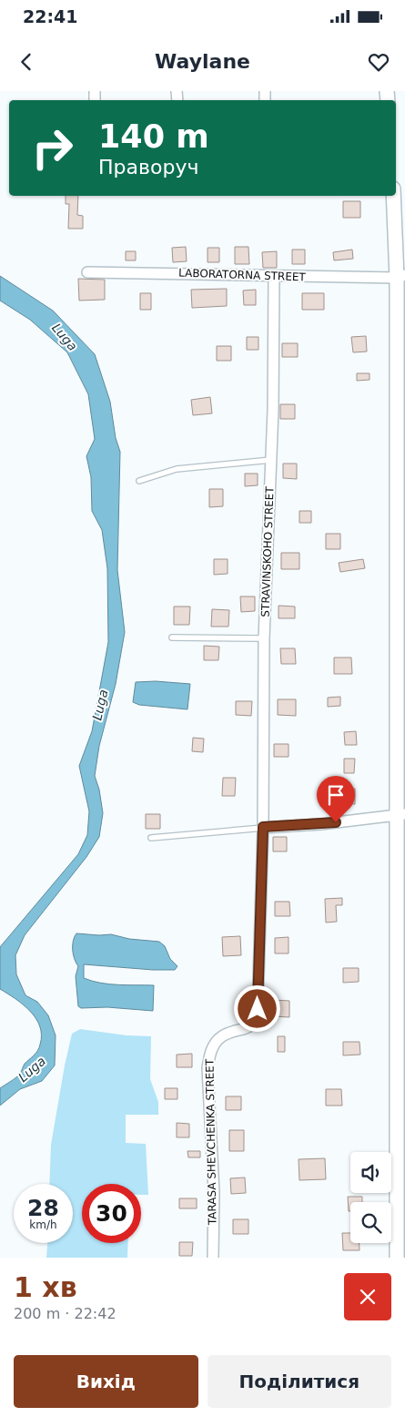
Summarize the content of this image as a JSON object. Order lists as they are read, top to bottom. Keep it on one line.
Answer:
{"streets":{"street":["LABORATORNA STREET","STRAVINSKOHO STREET","TARASA SHEVCHENKA STREET"]},"crossings":[["LABORATORNA STREET","STRAVINSKOHO STREET"],["STRAVINSKOHO STREET","TARASA SHEVCHENKA STREET"]],"water":["Luga"],"page":{"status":"22:41","header":"Waylane","turn":["140 m","Праворуч"],"speed":"28 km/h","limit":"30","heading":["1 хв","200 m · 22:42"],"buttons":["Вихід","Поділитися"]}}
